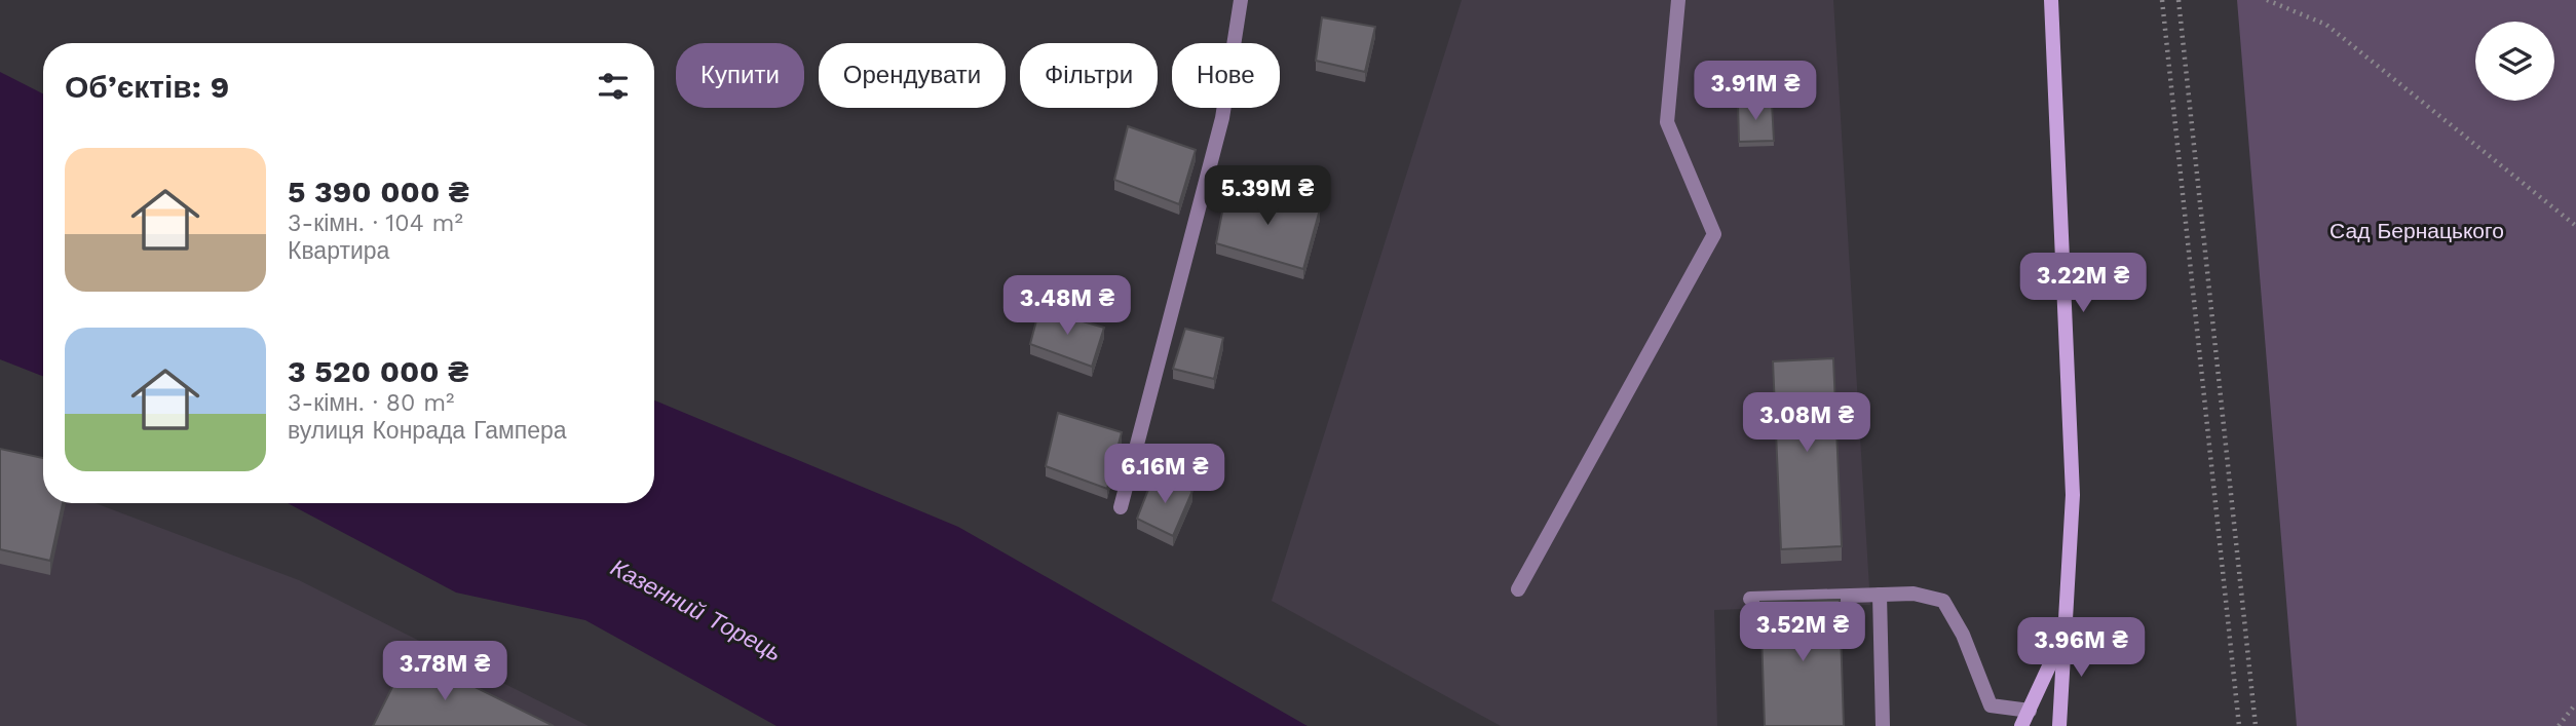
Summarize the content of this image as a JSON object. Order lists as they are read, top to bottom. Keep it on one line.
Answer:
{"water":["Казенний Торець"],"parks":["Сад Бернацького"],"page":{"chip":["Купити","Орендувати","Фільтри","Нове"],"heading":"Об’єктів: 9","price":["3.91M ₴","5.39M ₴","3.22M ₴","3.48M ₴","3.08M ₴","6.16M ₴","3.52M ₴","3.96M ₴","3.78M ₴"],"list":[{"name":"5 390 000 ₴","note":"3-кімн. · 104 m² · Квартира"},{"name":"3 520 000 ₴","note":"3-кімн. · 80 m² · вулиця Конрада Гампера"}]}}
